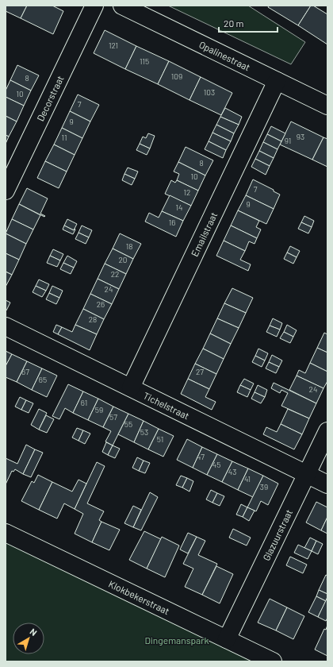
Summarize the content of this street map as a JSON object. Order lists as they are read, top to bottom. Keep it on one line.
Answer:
{"streets":{"street":["Opalinestraat","Decorstraat","Emailstraat","Tichelstraat","Glazuurstraat","Klokbekerstraat"]},"crossings":[["Opalinestraat","Emailstraat"],["Emailstraat","Tichelstraat"],["Tichelstraat","Glazuurstraat"],["Glazuurstraat","Klokbekerstraat"]],"parks":["Dingemanspark"],"house_numbers":["121","115","109","8","103","10","7","9","93","11","91","8","10","7","12","9","14","16","18","20","22","24","26","28","67","27","65","24","61","59","57","55","53","51","47","45","43","41","39"],"scale_bar":"20 m","north":"top right"}
